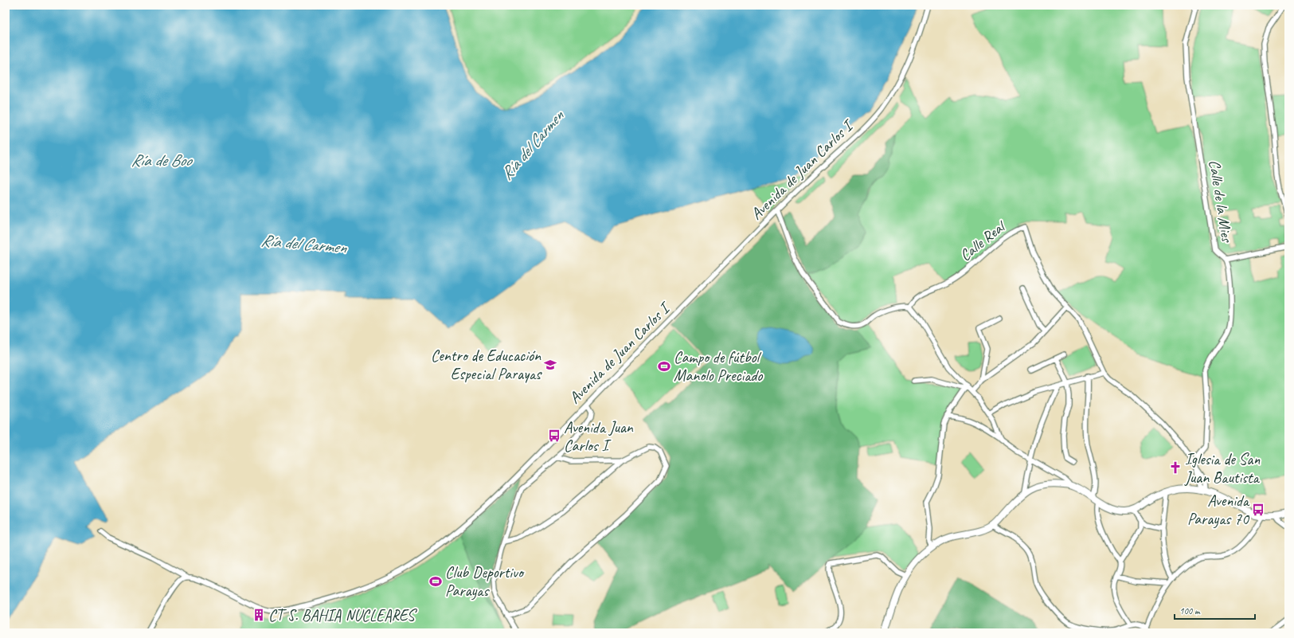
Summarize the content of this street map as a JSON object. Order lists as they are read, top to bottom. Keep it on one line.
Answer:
{"streets":{"street":["Avenida de Juan Carlos I","Calle de la Mies","Calle Real"]},"crossings":[["Calle de la Mies","Calle Real"]],"water":["Ría del Carmen","Ría de Boo"],"places":{"school or university":["Centro de Educación Especial Parayas"],"sports":["Campo de fútbol Manolo Preciado","Club Deportivo Parayas"],"bus stop":["Avenida Juan Carlos I","Avenida Parayas 70"],"church":["Iglesia de San Juan Bautista"],"building":["CT S. BAHIA NUCLEARES"]},"scale_bar":"100 m"}
